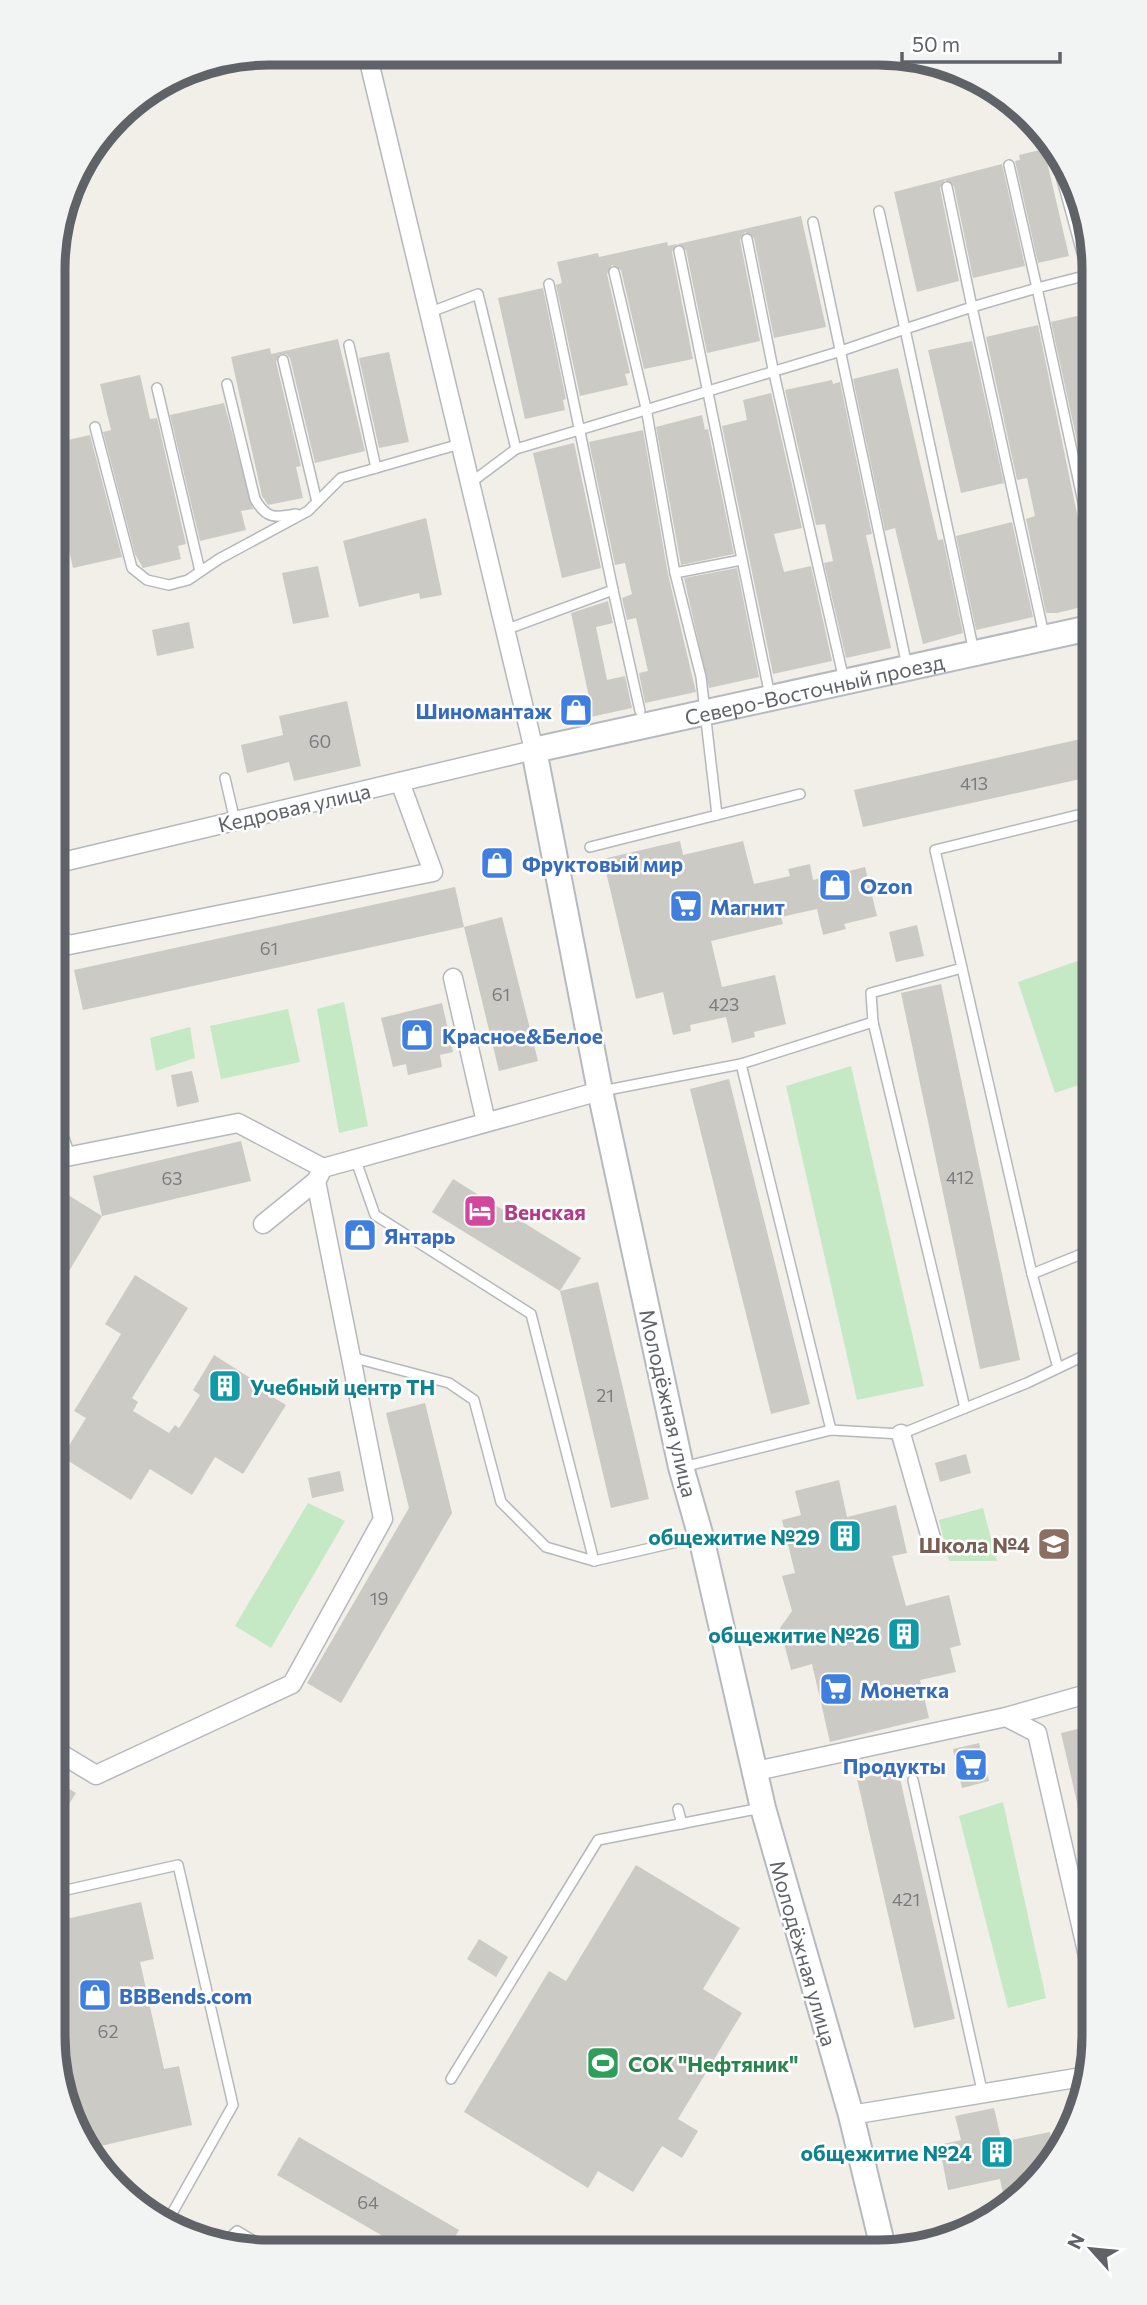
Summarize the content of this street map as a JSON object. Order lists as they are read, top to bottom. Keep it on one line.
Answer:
{"streets":{"street":["Северо-Восточный проезд","Кедровая улица","Молодёжная улица"]},"crossings":[["Северо-Восточный проезд","Кедровая улица"],["Северо-Восточный проезд","Молодёжная улица"],["Кедровая улица","Молодёжная улица"]],"places":{"shop":["Шиномантаж","Фруктовый мир","Ozon","Красное&Белое","Янтарь","BBBends.com"],"supermarket":["Магнит","Монетка","Продукты"],"hotel":["Венская"],"building":["Учебный центр ТН","общежитие №29","общежитие №26","общежитие №24"],"school or university":["Школа №4"],"sports":["СОК \"Нефтяник\""]},"house_numbers":["60","413","61","61","423","412","63","21","19","421","62","64"],"scale_bar":"50 m","north":"top left"}
